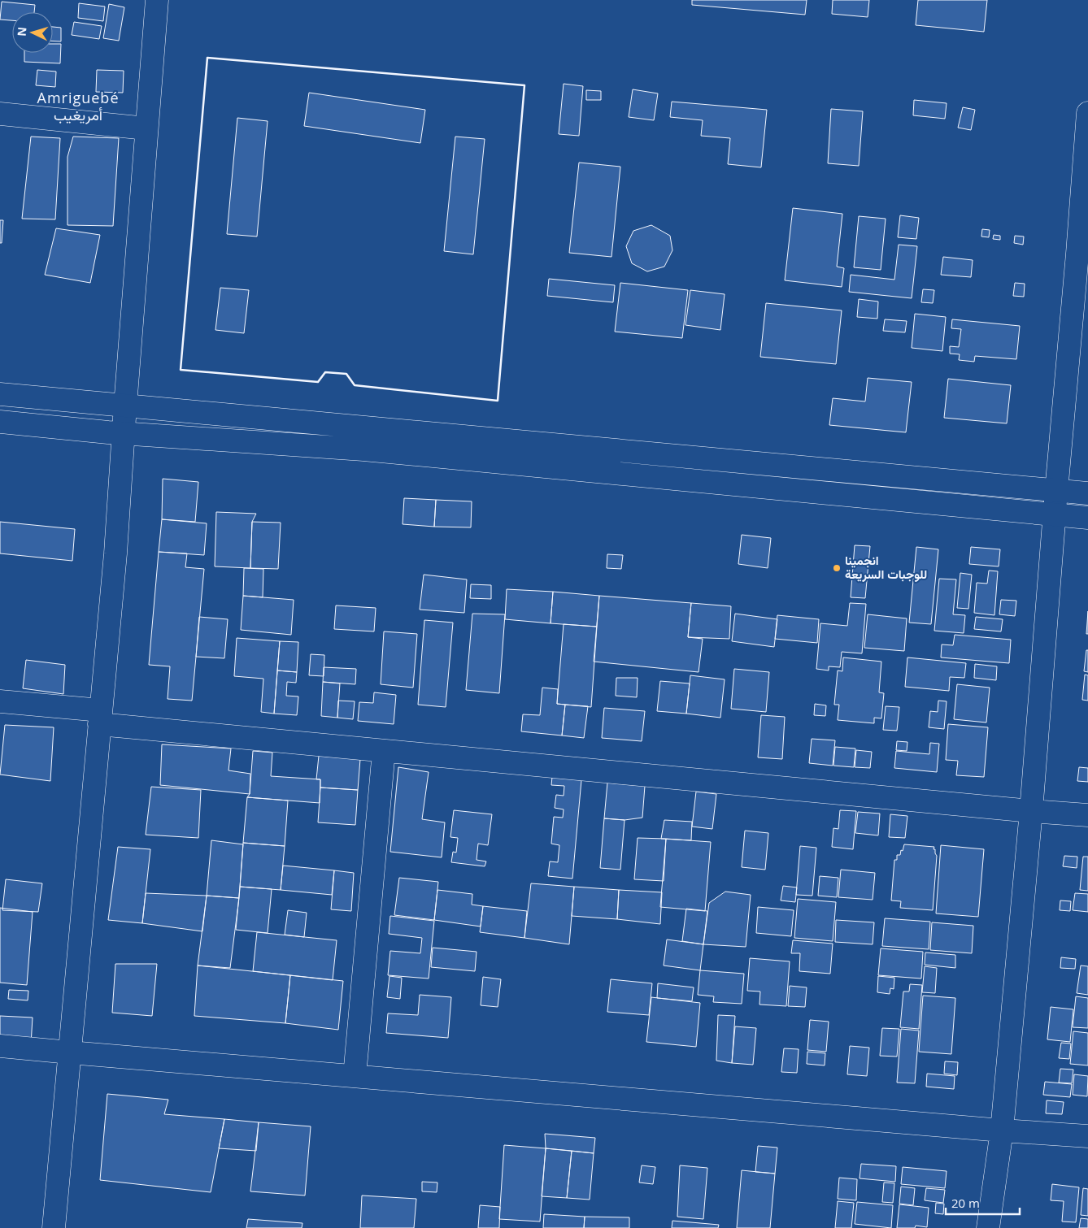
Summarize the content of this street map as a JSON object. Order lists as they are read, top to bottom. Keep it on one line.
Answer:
{"districts":["Amriguebé أمريغيب"],"places":["انجمينا للوجبات السريعة"],"scale_bar":"20 m","north":"left"}
